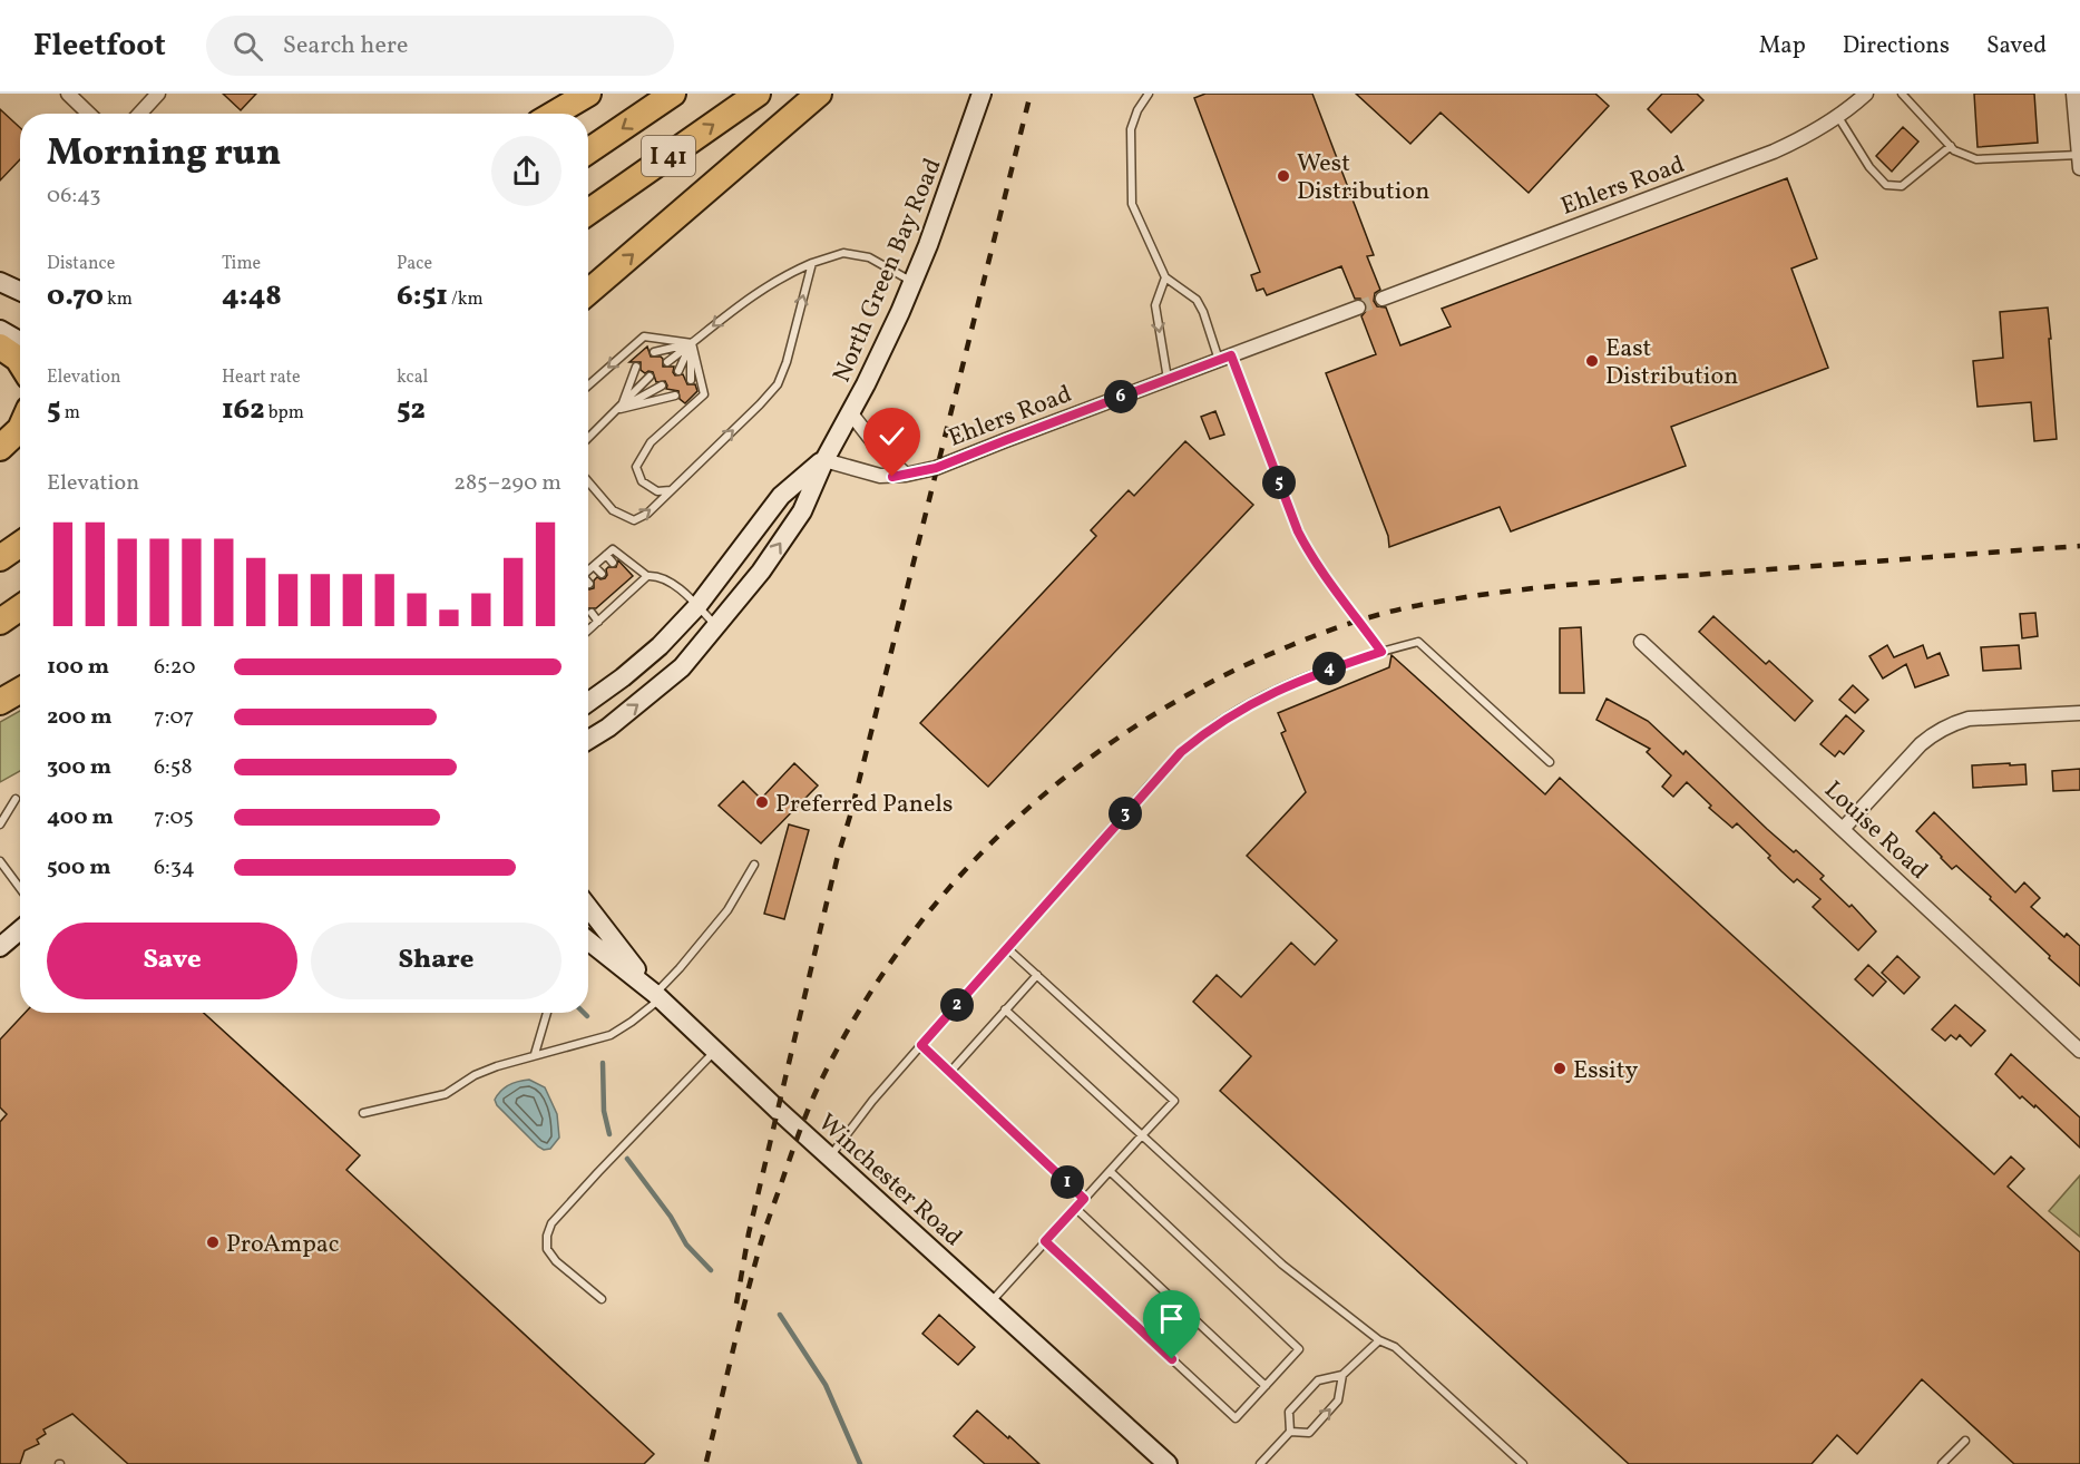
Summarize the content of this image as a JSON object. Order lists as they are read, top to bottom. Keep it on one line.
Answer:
{"streets":{"highway":["I 41"],"street":["Ehlers Road","North Green Bay Road","Louise Road","Winchester Road"]},"crossings":[["Ehlers Road","North Green Bay Road"]],"places":["West Distribution","East Distribution","Preferred Panels","Essity","ProAmpac"],"page":{"header":"Fleetfoot","search":"Search here","nav":["Map","Directions","Saved"],"heading":["Morning run","06:43"],"stats":[["Distance","0.70 km"],["Time","4:48"],["Pace","6:51 /km"],["Elevation","5 m"],["Heart rate","162 bpm"],["kcal","52"]],"pins":["6","5","4","3","2","1"],"chart":["Elevation","285–290 m"],"list":[{"name":"100 m","note":"6:20"},{"name":"200 m","note":"7:07"},{"name":"300 m","note":"6:58"},{"name":"400 m","note":"7:05"},{"name":"500 m","note":"6:34"}],"buttons":["Save","Share"]}}
